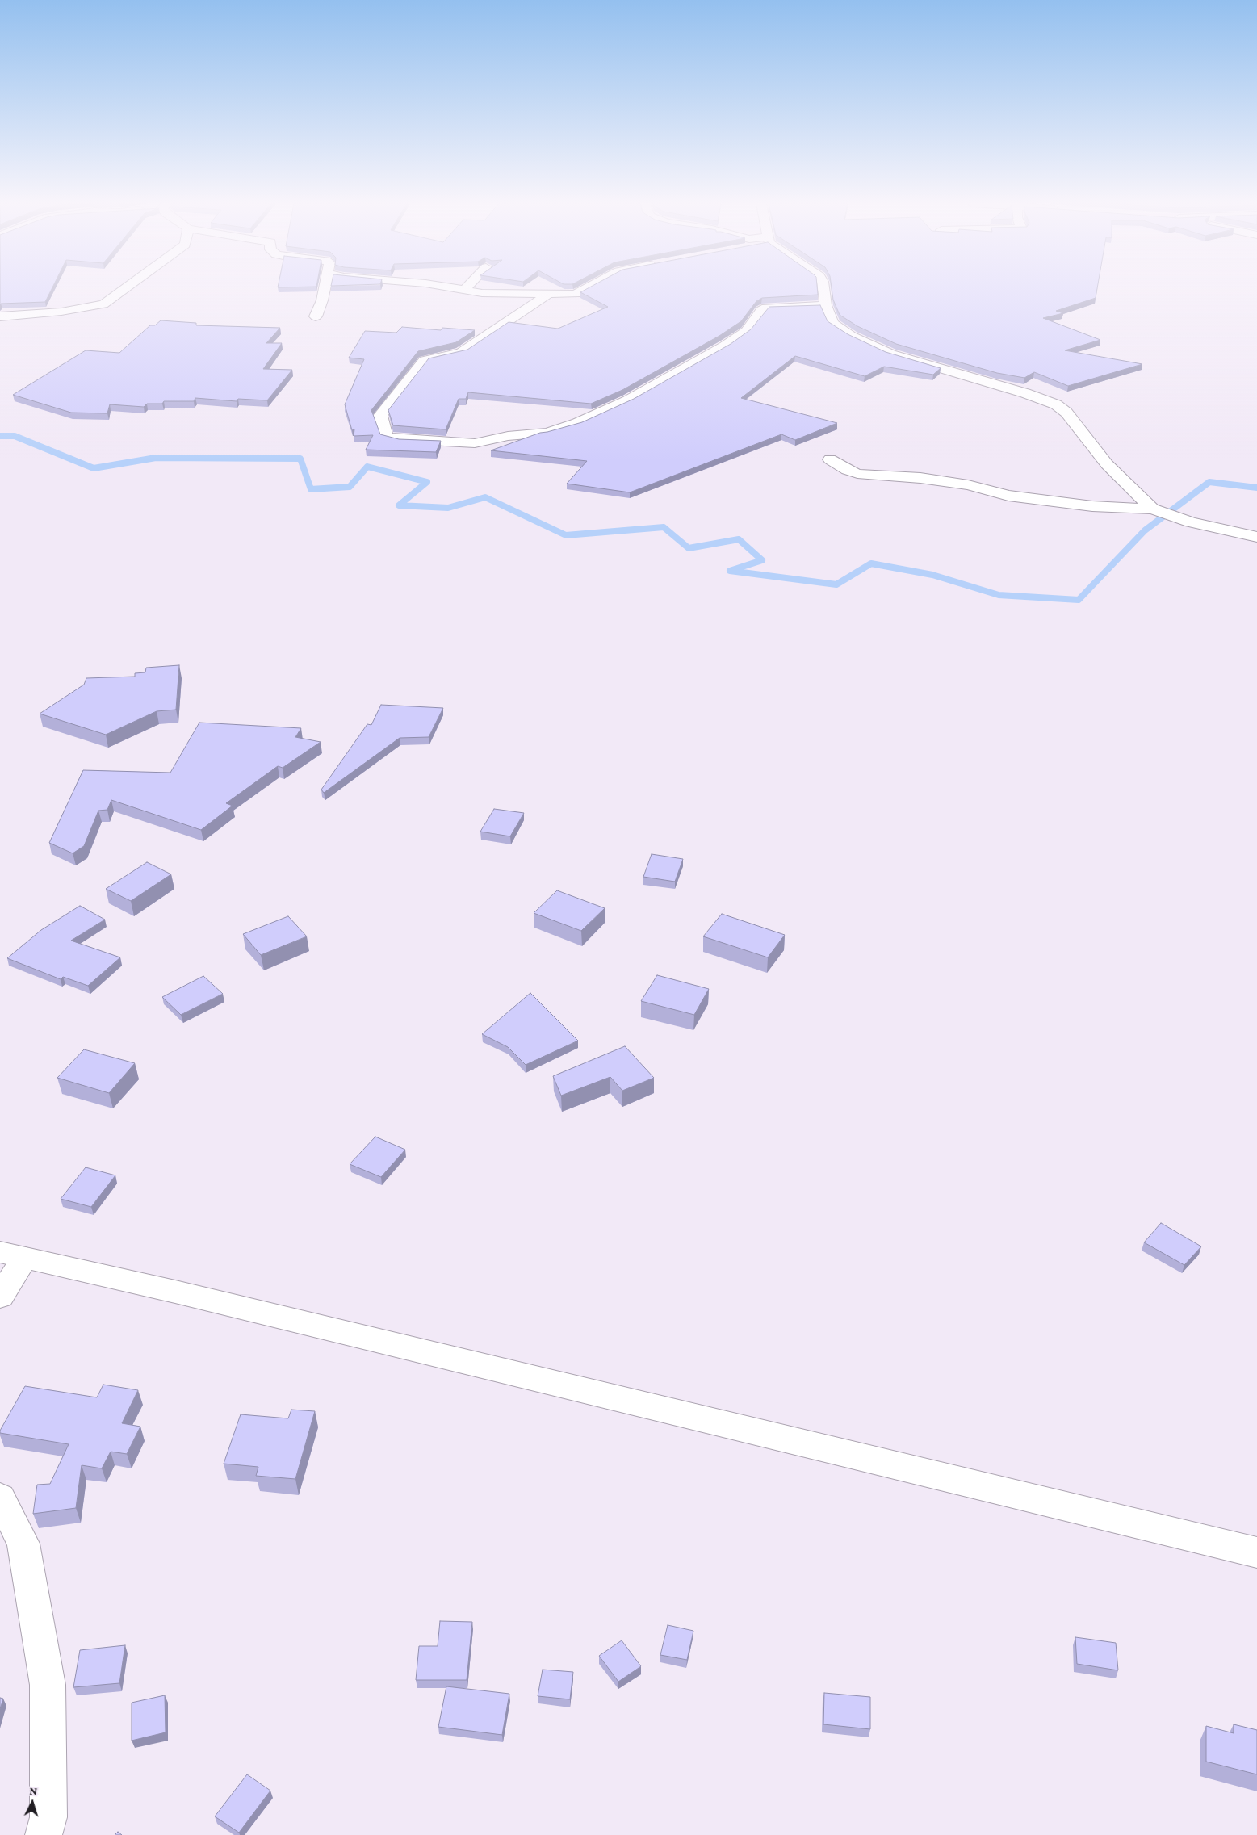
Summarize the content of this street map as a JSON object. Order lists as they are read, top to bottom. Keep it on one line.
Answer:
{"north":"top"}
